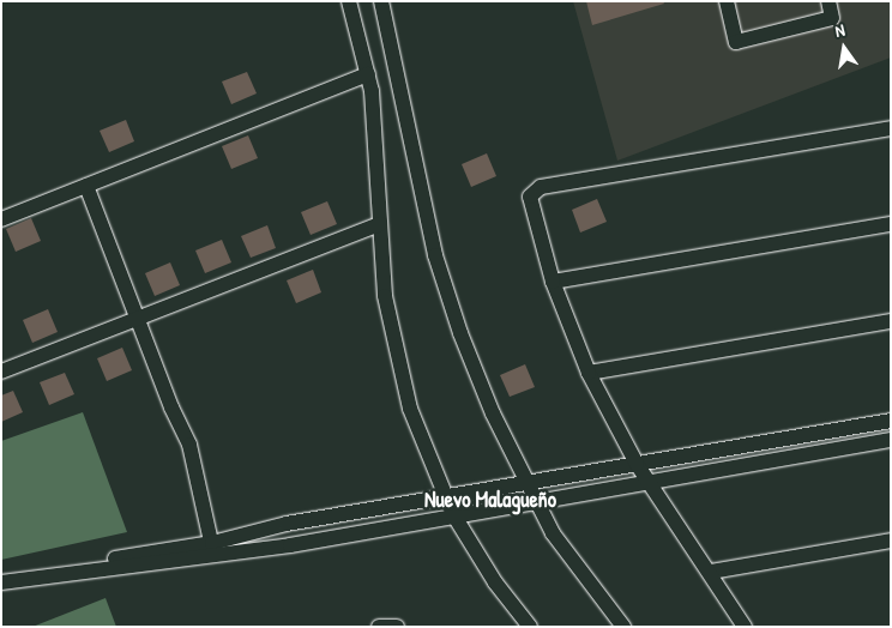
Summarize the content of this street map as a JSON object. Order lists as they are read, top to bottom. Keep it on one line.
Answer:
{"districts":["Nuevo Malagueño"],"north":"top"}
